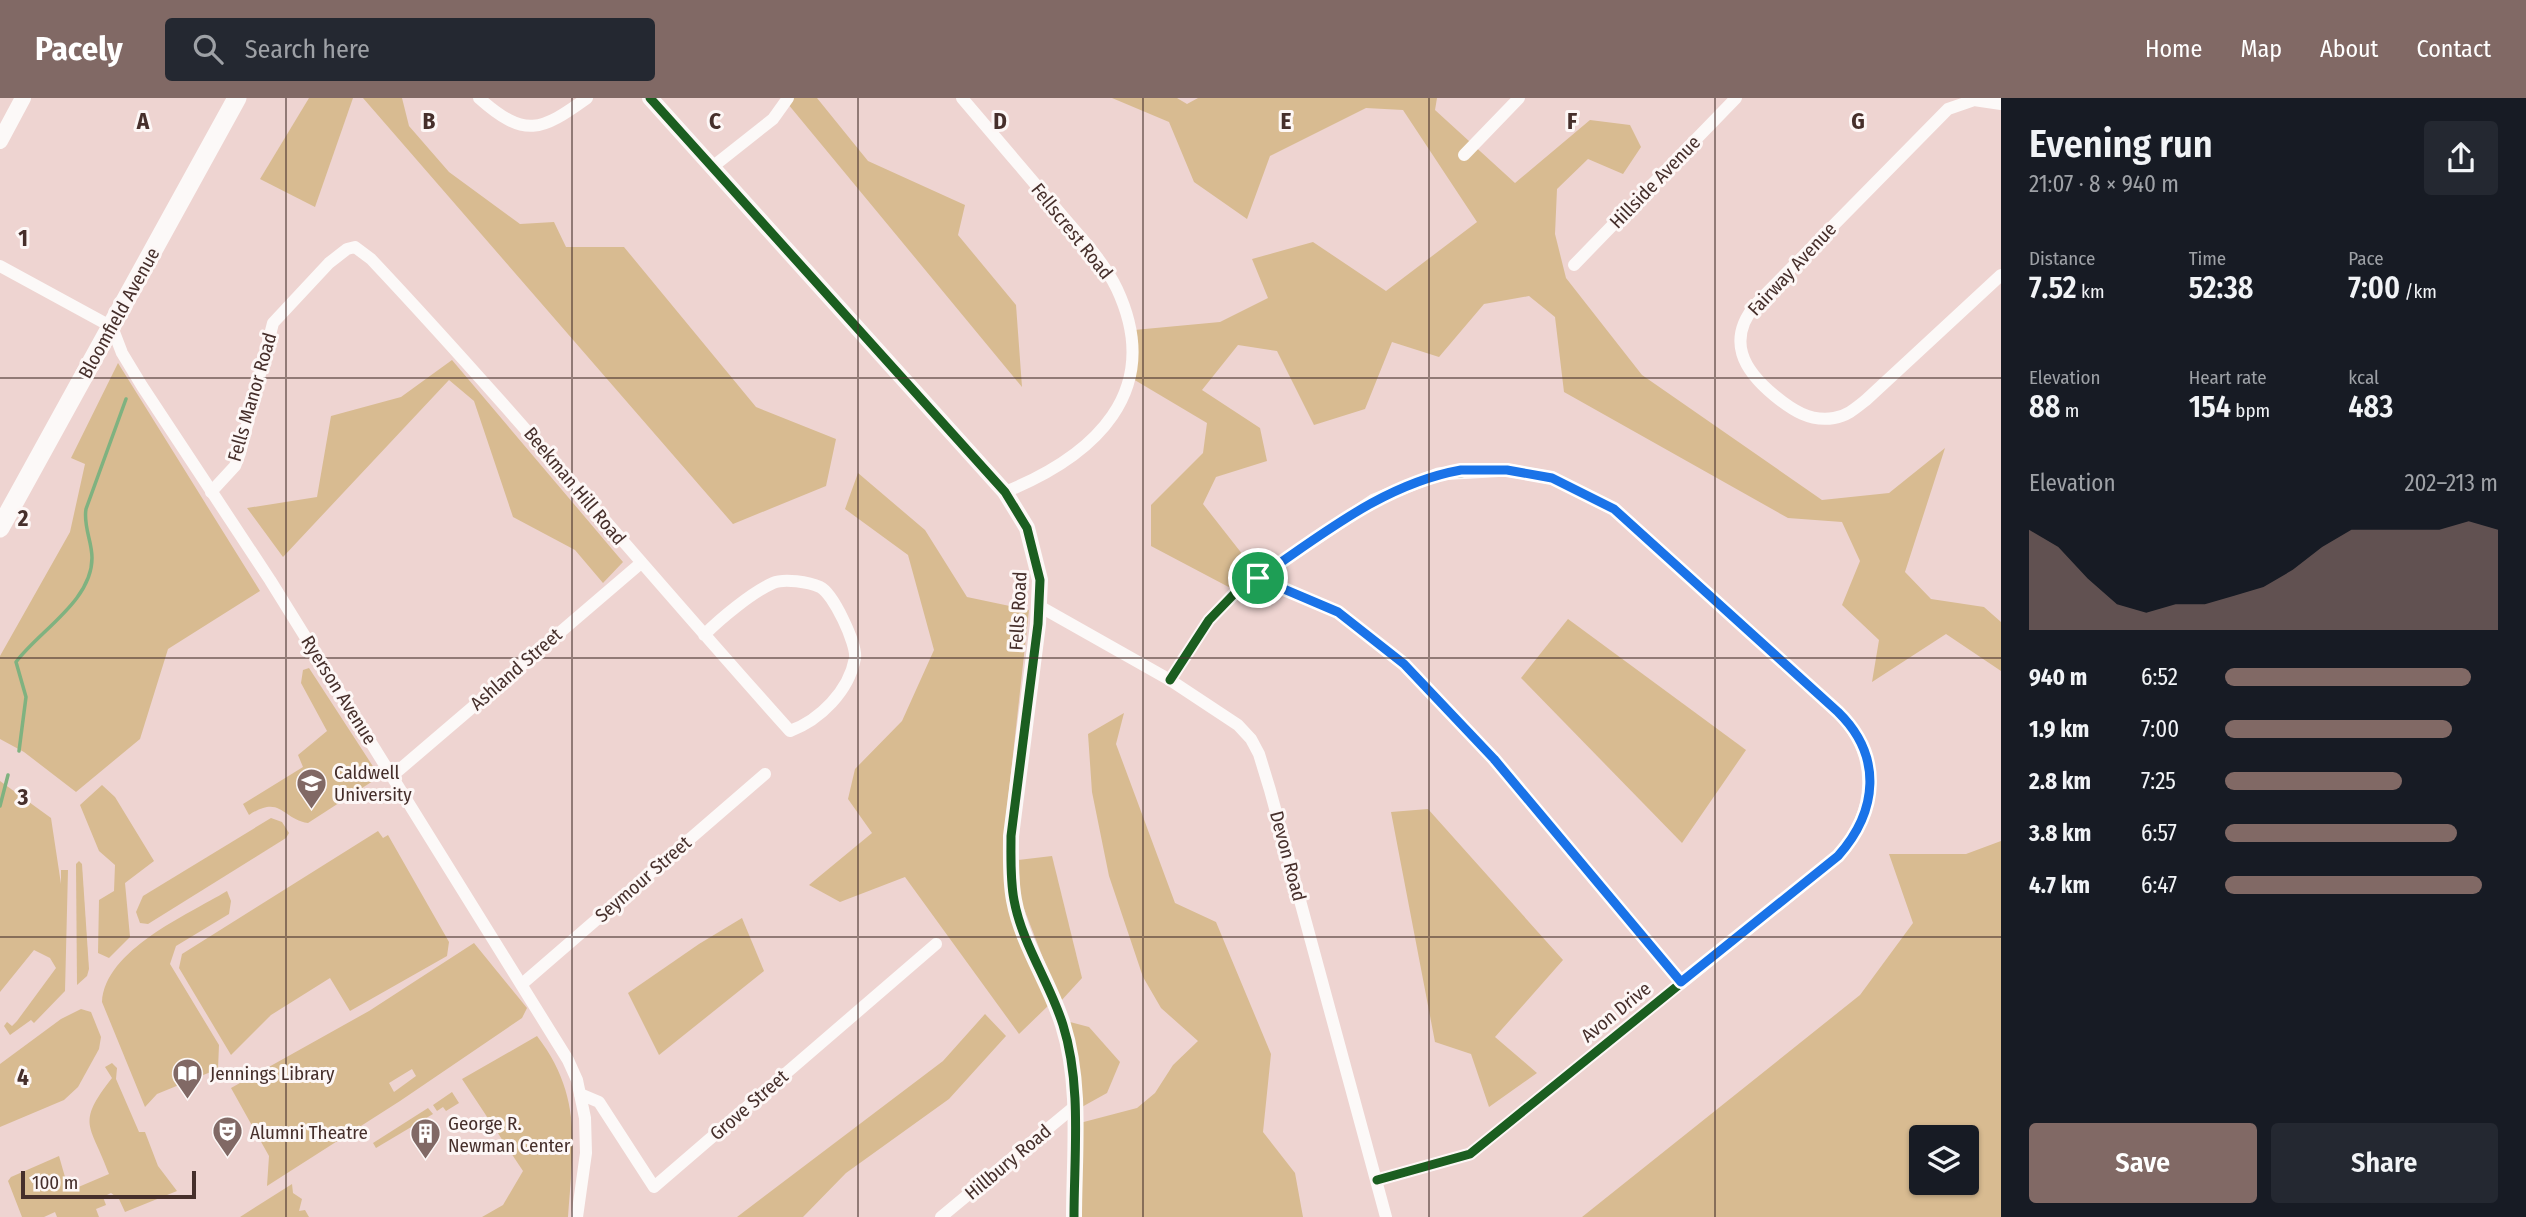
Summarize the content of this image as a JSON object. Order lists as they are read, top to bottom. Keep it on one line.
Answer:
{"streets":{"main road":["Bloomfield Avenue"],"street":["Hillside Avenue","Fellscrest Road","Fairway Avenue","Fells Manor Road","Beekman Hill Road","Fells Road","Ashland Street","Ryerson Avenue","Devon Road","Seymour Street","Avon Drive","Grove Street","Hillbury Road"]},"crossings":[["Fellscrest Road","Fells Road"],["Bloomfield Avenue","Ryerson Avenue"],["Fells Manor Road","Beekman Hill Road"],["Fells Manor Road","Ryerson Avenue"],["Beekman Hill Road","Ashland Street"],["Fells Road","Devon Road"],["Fells Road","Hillbury Road"],["Ashland Street","Ryerson Avenue"],["Ryerson Avenue","Seymour Street"],["Ryerson Avenue","Grove Street"],["Devon Road","Avon Drive"]],"places":{"school or university":["Caldwell University"],"library":["Jennings Library"],"theatre":["Alumni Theatre"],"building":["George R. Newman Center"]},"scale_bar":"100 m","page":{"header":"Pacely","search":"Search here","nav":["Home","Map","About","Contact"],"heading":["Evening run","21:07 · 8 × 940 m"],"stats":[["Distance","7.52 km"],["Time","52:38"],["Pace","7:00 /km"],["Elevation","88 m"],["Heart rate","154 bpm"],["kcal","483"]],"chart":["Elevation","202–213 m"],"list":[{"name":"940 m","note":"6:52"},{"name":"1.9 km","note":"7:00"},{"name":"2.8 km","note":"7:25"},{"name":"3.8 km","note":"6:57"},{"name":"4.7 km","note":"6:47"}],"buttons":["Save","Share"],"scale":"100 m"},"grid":{"columns":["A","B","C","D","E","F","G"],"rows":["1","2","3","4"]}}
